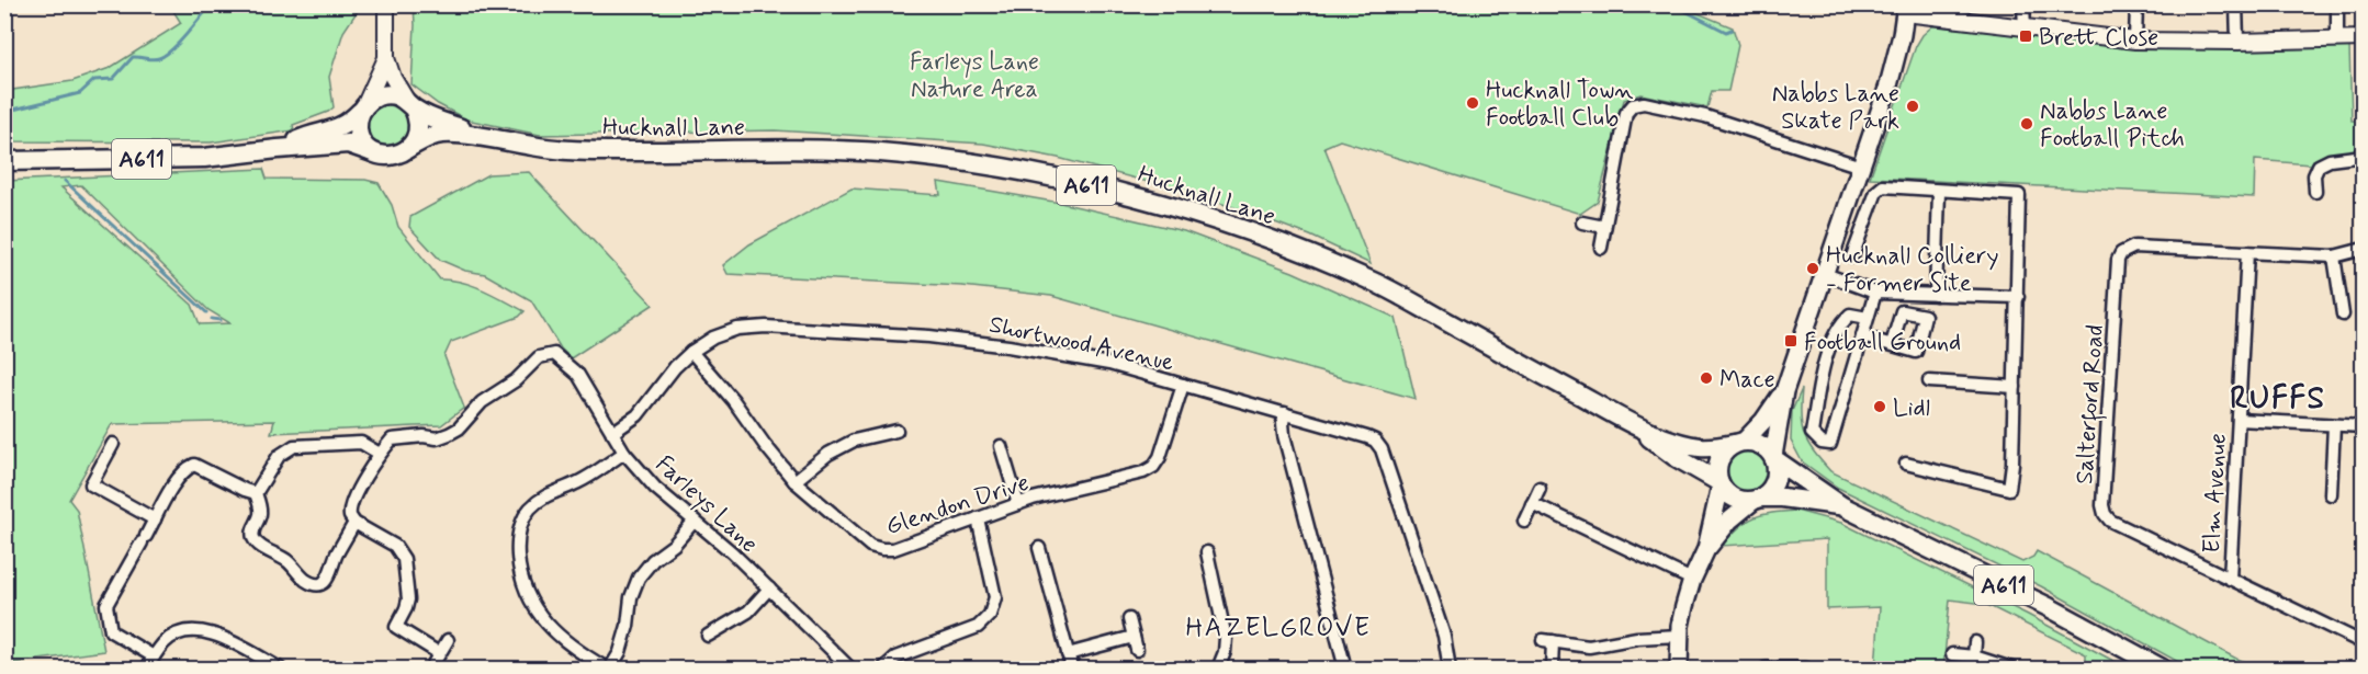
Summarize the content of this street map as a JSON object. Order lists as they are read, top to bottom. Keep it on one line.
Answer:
{"streets":{"main road":["Hucknall Lane","A611"],"street":["Shortwood Avenue","Salterford Road","Elm Avenue","Farleys Lane","Glendon Drive"]},"crossings":[["Hucknall Lane","A611"],["Shortwood Avenue","Farleys Lane"],["Shortwood Avenue","Glendon Drive"],["Salterford Road","Elm Avenue"]],"districts":["RUFFS","HAZELGROVE"],"parks":["Farleys Lane Nature Area"],"places":{"transit":["Brett Close","Football Ground"],"other":["Hucknall Town Football Club","Nabbs Lane Skate Park","Nabbs Lane Football Pitch","Hucknall Colliery - Former Site","Mace","Lidl"]}}
